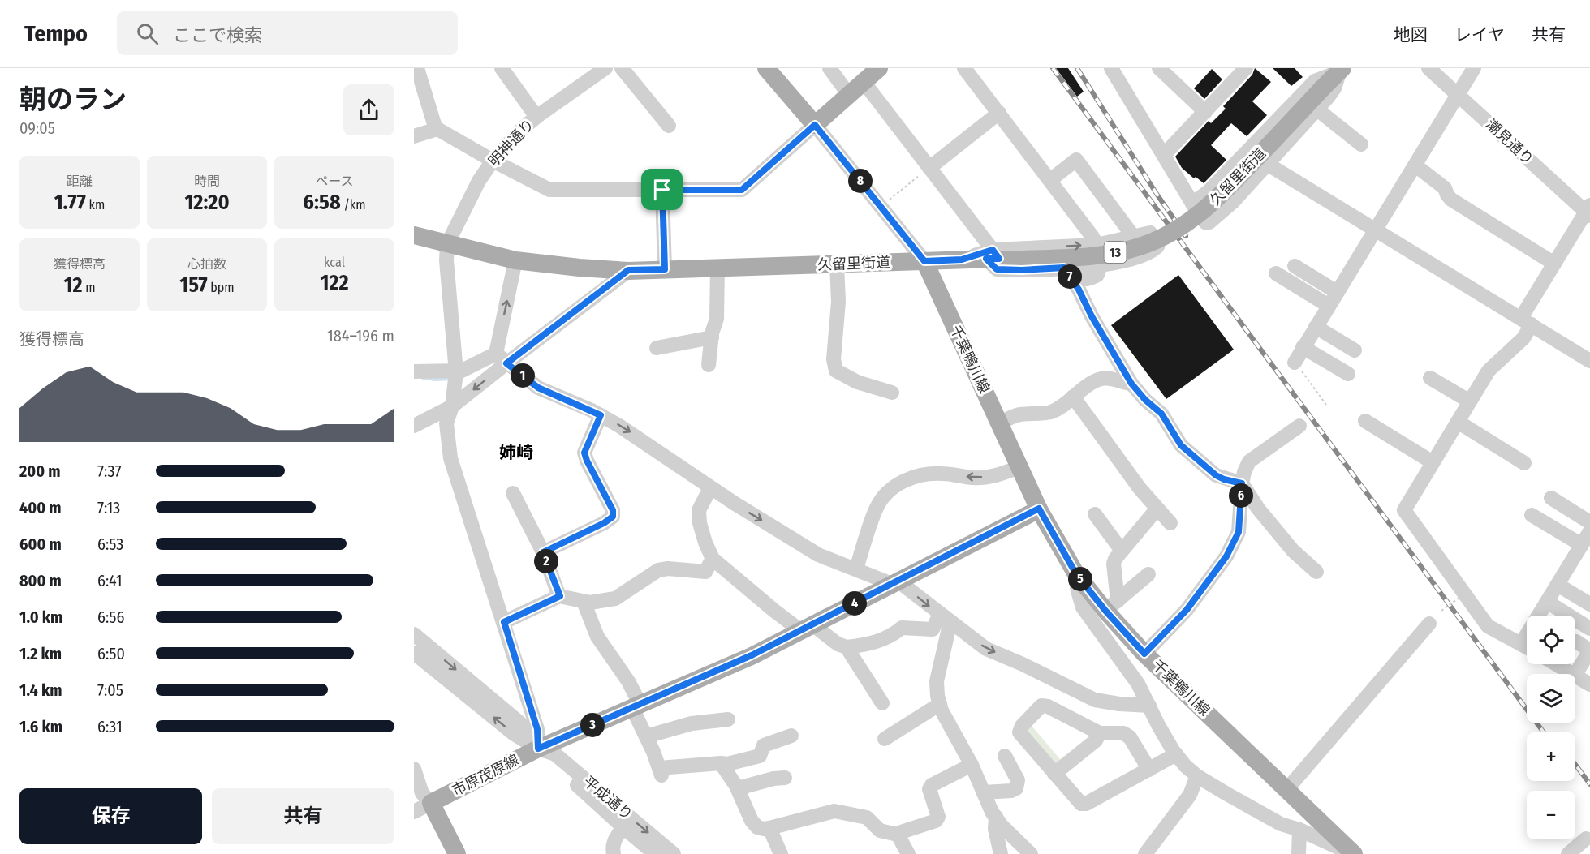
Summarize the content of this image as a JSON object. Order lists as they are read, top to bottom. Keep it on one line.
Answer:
{"streets":{"main road":["久留里街道","13","千葉鴨川線","市原茂原線"],"street":["潮見通り","明神通り","平成通り"]},"crossings":[["明神通り","久留里街道"],["久留里街道","千葉鴨川線"],["千葉鴨川線","市原茂原線"],["市原茂原線","平成通り"]],"districts":["姉崎"],"page":{"header":"Tempo","search":"ここで検索","nav":["地図","レイヤ","共有"],"heading":["朝のラン","09:05"],"stats":[["距離","1.77 km"],["時間","12:20"],["ペース","6:58 /km"],["獲得標高","12 m"],["心拍数","157 bpm"],["kcal","122"]],"pins":["8","7","1","6","2","5","4","3"],"chart":["獲得標高","184–196 m"],"list":[{"name":"200 m","note":"7:37"},{"name":"400 m","note":"7:13"},{"name":"600 m","note":"6:53"},{"name":"800 m","note":"6:41"},{"name":"1.0 km","note":"6:56"},{"name":"1.2 km","note":"6:50"},{"name":"1.4 km","note":"7:05"},{"name":"1.6 km","note":"6:31"}],"map_buttons":["+","−"],"buttons":["保存","共有"]}}
